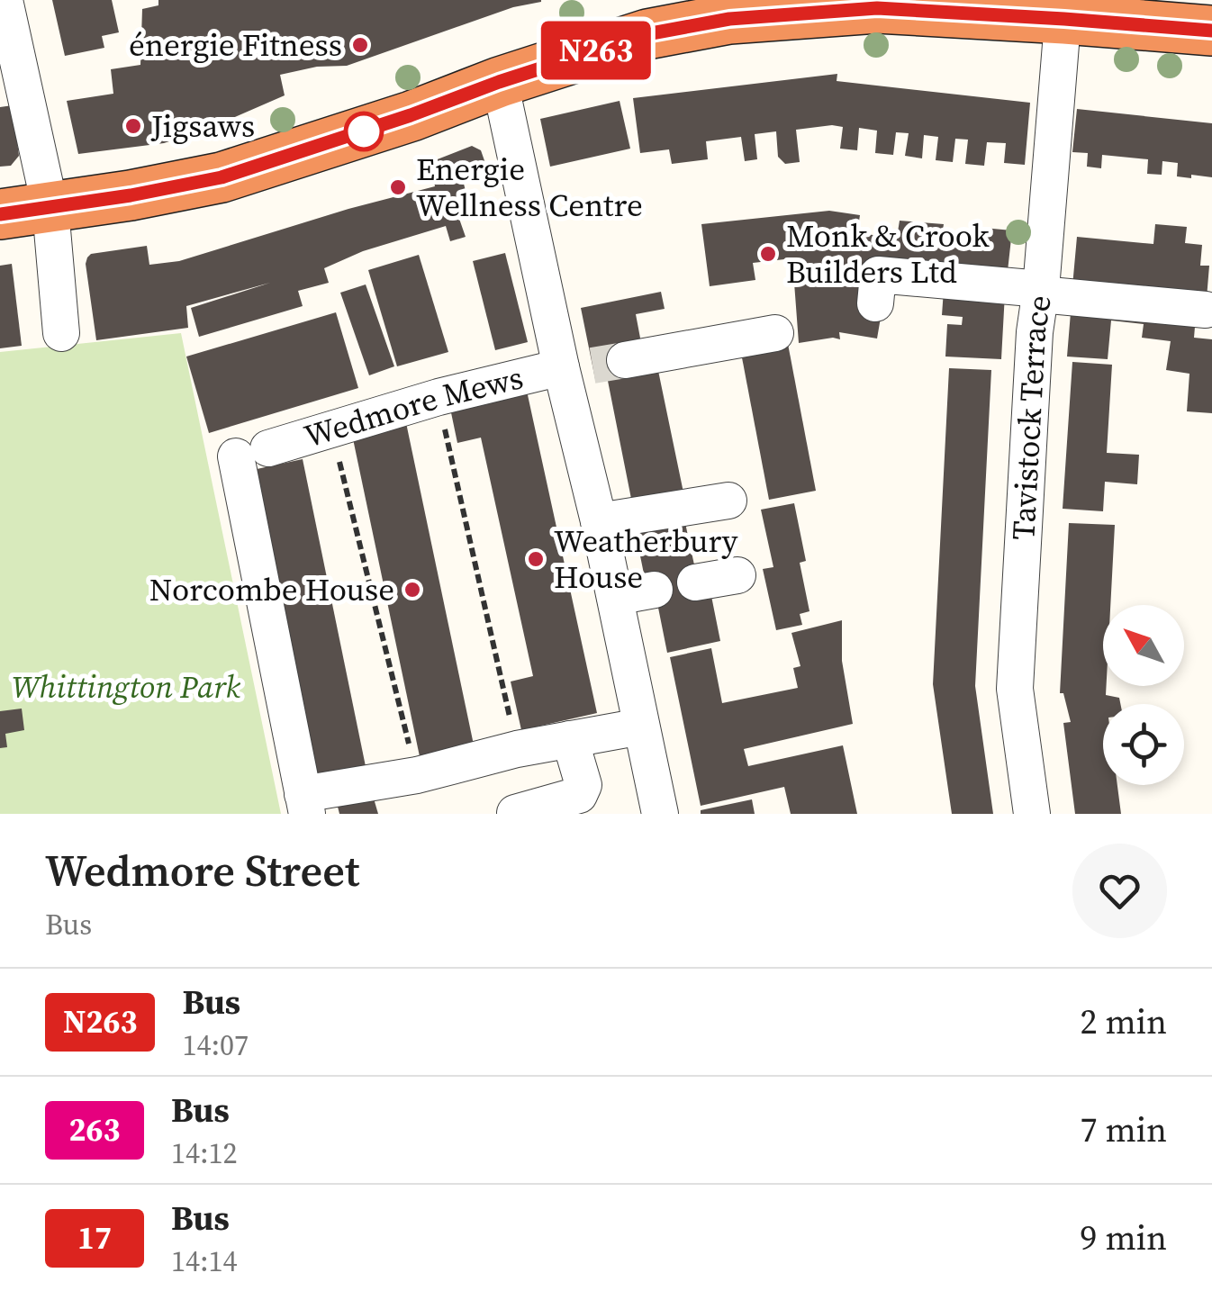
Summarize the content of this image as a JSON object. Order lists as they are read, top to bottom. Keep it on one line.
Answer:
{"streets":{"street":["Wedmore Mews","Tavistock Terrace"]},"parks":["Whittington Park"],"places":["énergie Fitness","Jigsaws","Energie Wellness Centre","Monk & Crook Builders Ltd","Weatherbury House","Norcombe House"],"lines":["bus line N263"],"north":"top left","page":{"on_map":"N263","heading":["Wedmore Street","Bus"],"list":[{"mark":"N263","name":"Bus","note":"14:07","value":"2 min"},{"mark":"263","name":"Bus","note":"14:12","value":"7 min"},{"mark":"17","name":"Bus","note":"14:14","value":"9 min"}]}}
